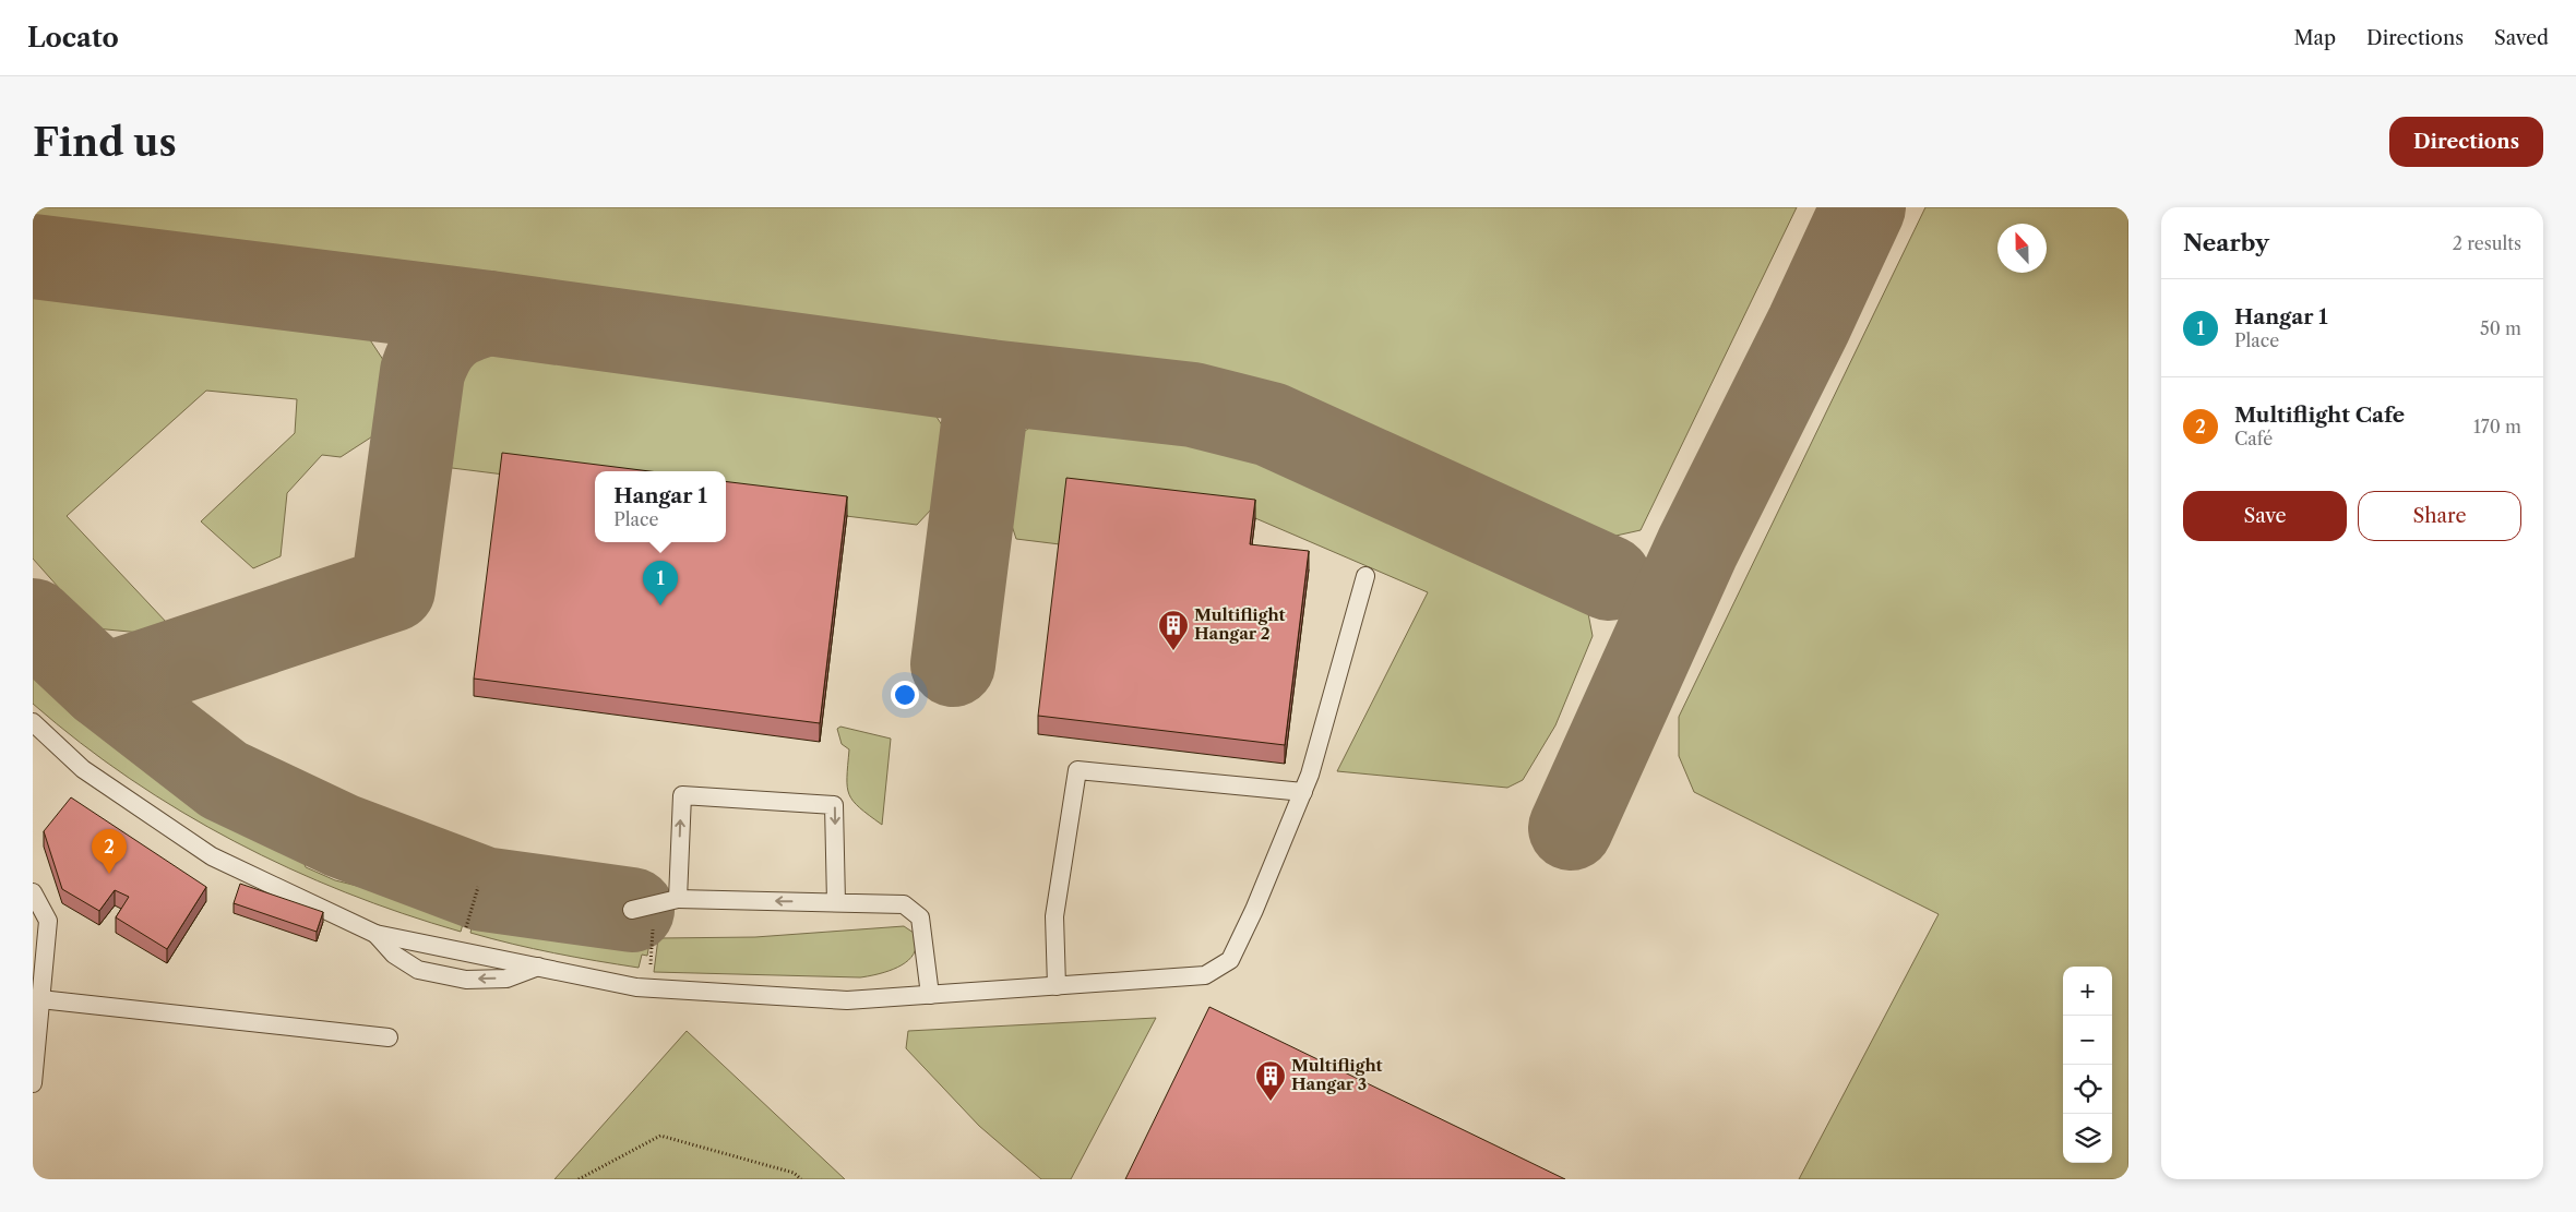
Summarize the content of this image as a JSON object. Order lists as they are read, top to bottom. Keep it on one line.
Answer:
{"places":{"building":["Multiflight Hangar 2","Multiflight Hangar 3"]},"north":"top","page":{"header":"Locato","nav":["Map","Directions","Saved"],"buttons":["Directions",["Save","Share"]],"title":"Find us","heading":["Nearby","2 results"],"list":[{"mark":"1","name":"Hangar 1","note":"Place","value":"50 m"},{"mark":"2","name":"Multiflight Cafe","note":"Café","value":"170 m"}],"popup":["Hangar 1","Place"],"pins":["1","2"],"map_buttons":["+","−"]}}
